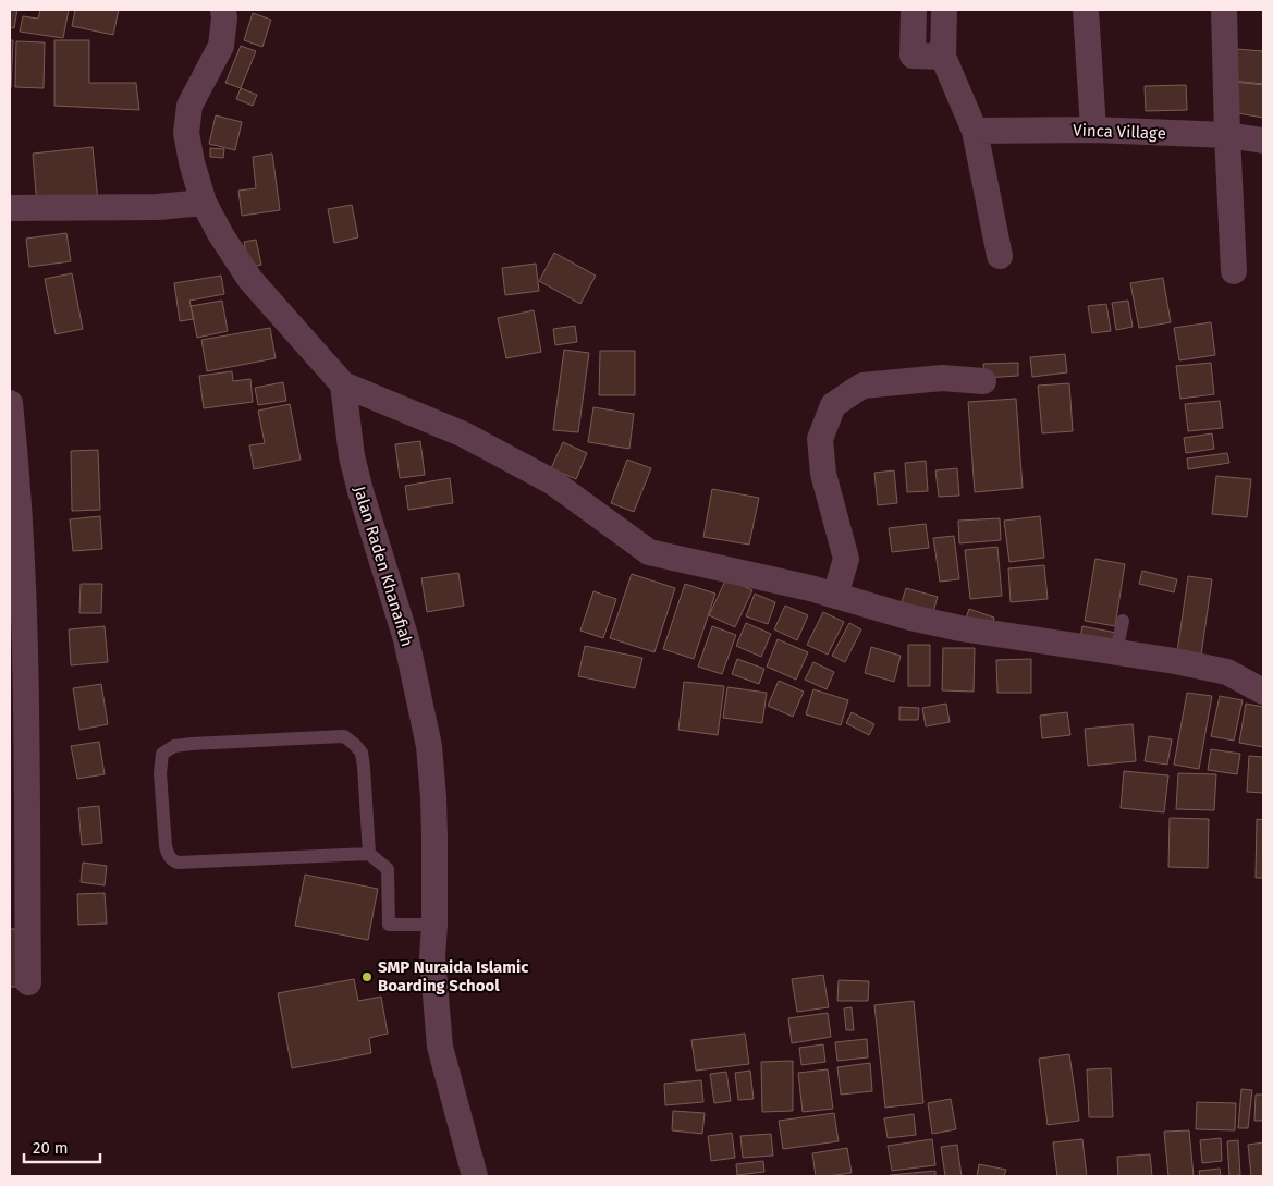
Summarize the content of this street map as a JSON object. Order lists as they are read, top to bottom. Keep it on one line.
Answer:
{"streets":{"street":["Vinca Village","Jalan Raden Khanafiah"]},"places":["SMP Nuraida Islamic Boarding School"],"scale_bar":"20 m"}
